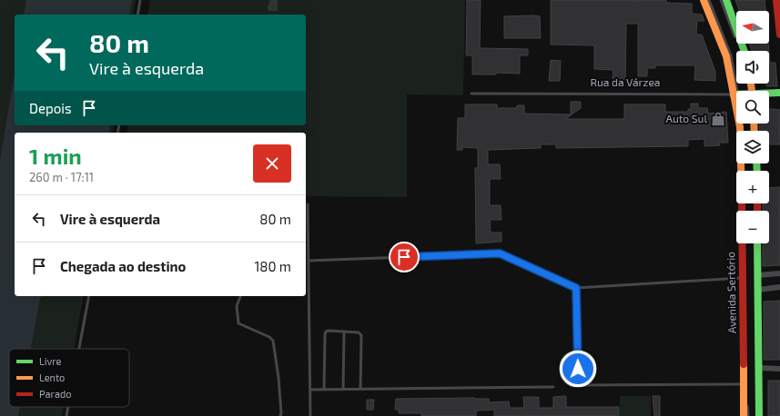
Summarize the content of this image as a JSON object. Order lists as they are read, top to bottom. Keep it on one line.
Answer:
{"streets":{"main road":["Rua da Várzea","Avenida Sertório"]},"crossings":[["Rua da Várzea","Avenida Sertório"]],"places":{"shop":["Auto Sul"]},"legend":["Livre","Lento","Parado"],"north":"left","page":{"map_buttons":["+","−"],"turn":["80 m","Vire à esquerda"],"then":"Depois","heading":["1 min","260 m · 17:11"],"list":[{"name":"Vire à esquerda","value":"80 m"},{"name":"Chegada ao destino","value":"180 m"}]}}
